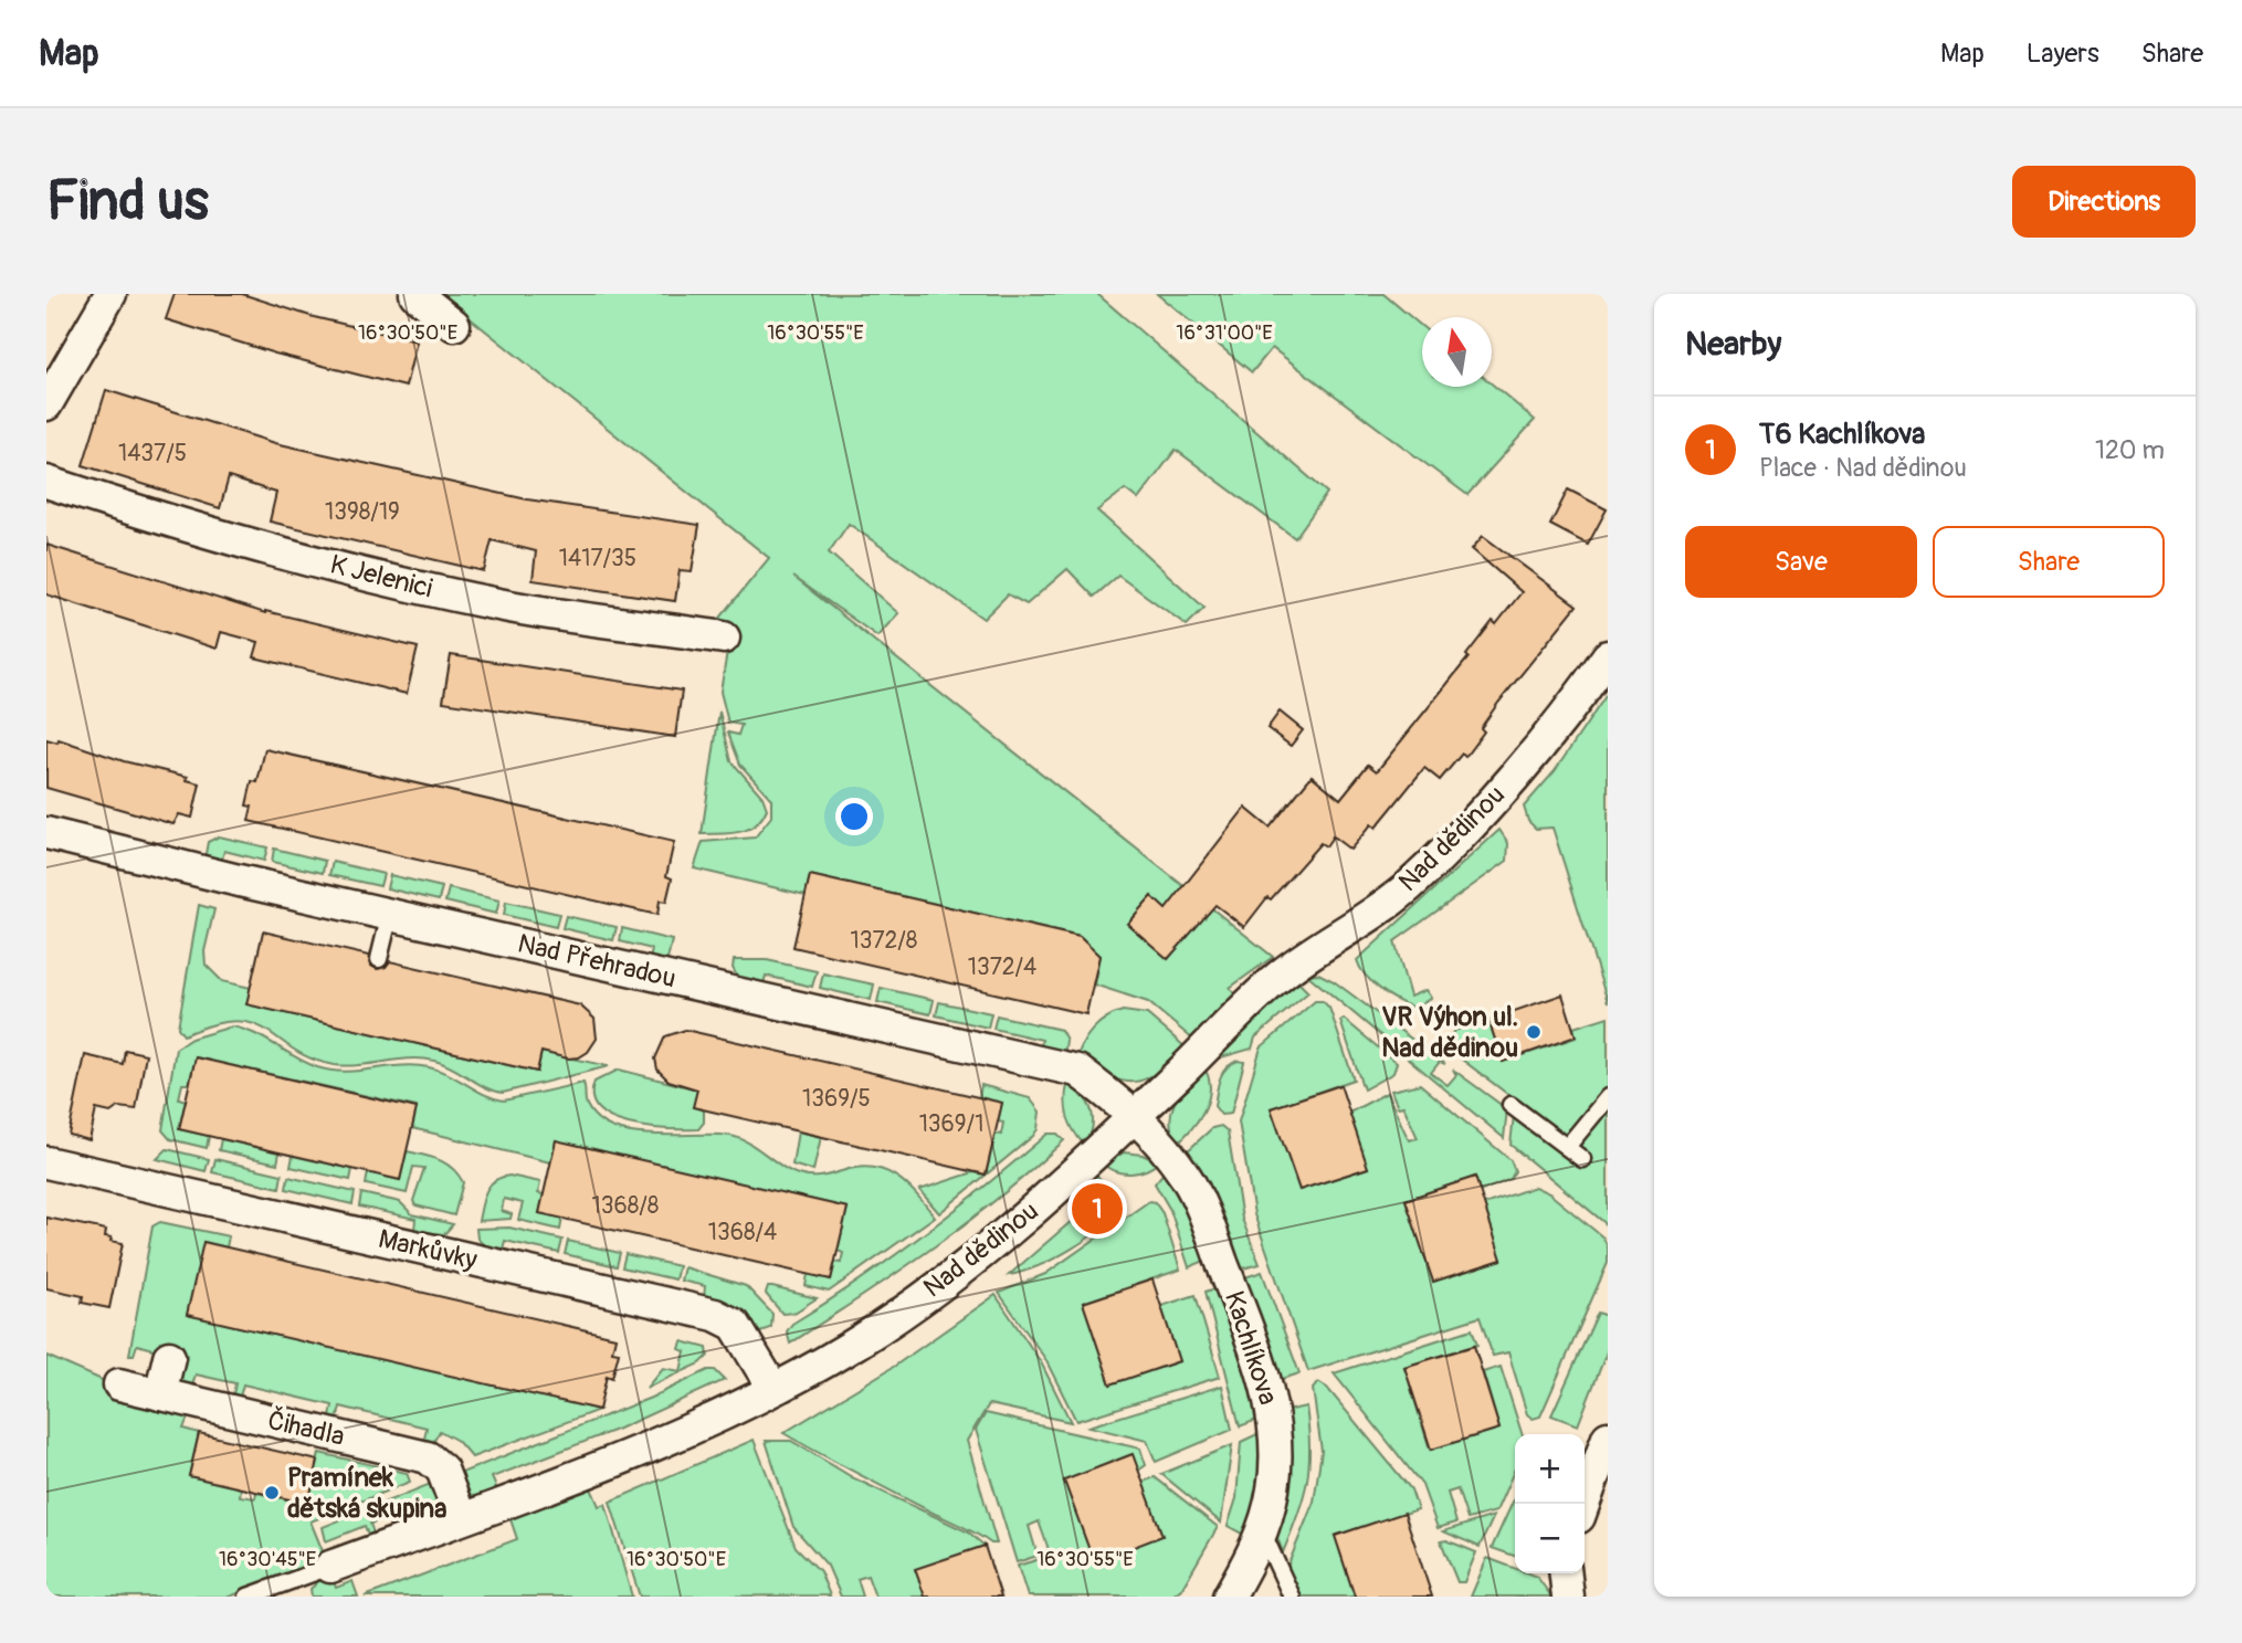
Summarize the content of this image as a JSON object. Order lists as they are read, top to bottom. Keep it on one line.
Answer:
{"streets":{"street":["K Jelenici","Nad dědinou","Nad Přehradou","Markůvky","Kachlíkova","Čihadla"]},"crossings":[["Nad dědinou","Nad Přehradou"],["Nad dědinou","Markůvky"],["Nad dědinou","Kachlíkova"],["Nad dědinou","Čihadla"],["Nad Přehradou","Kachlíkova"]],"places":["VR Výhon ul. Nad dědinou","Pramínek dětská skupina"],"house_numbers":["1437/5","1398/19","1417/35","1372/8","1372/4","1369/5","1369/1","1368/8","1368/4"],"north":"top","page":{"header":"Map","nav":["Map","Layers","Share"],"buttons":["Directions",["Save","Share"]],"title":"Find us","heading":"Nearby","list":[{"mark":"1","name":"T6 Kachlíkova","note":"Place · Nad dědinou","value":"120 m"}],"pins":"1","map_buttons":["+","−"]},"coordinates":["16°30'50\"E","16°30'55\"E","16°31'00\"E","16°30'45\"E"]}
